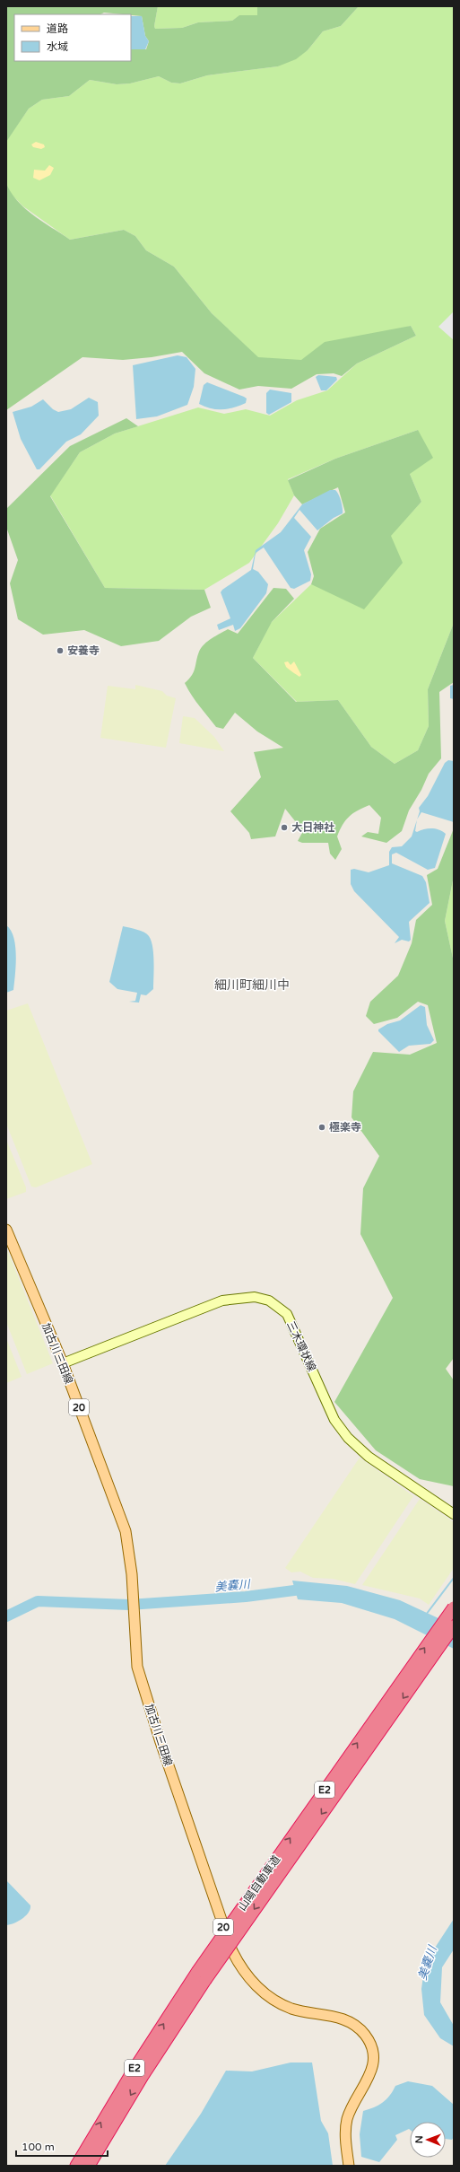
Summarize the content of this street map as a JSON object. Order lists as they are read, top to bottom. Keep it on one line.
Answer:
{"streets":{"highway":["E2","山陽自動車道"],"main road":["三木環状線","加古川三田線","20"]},"crossings":[["三木環状線","加古川三田線"]],"districts":["細川町細川中"],"water":["美嚢川"],"places":["安養寺","大日神社","極楽寺"],"legend":["道路","水域"],"scale_bar":"100 m","north":"left"}
